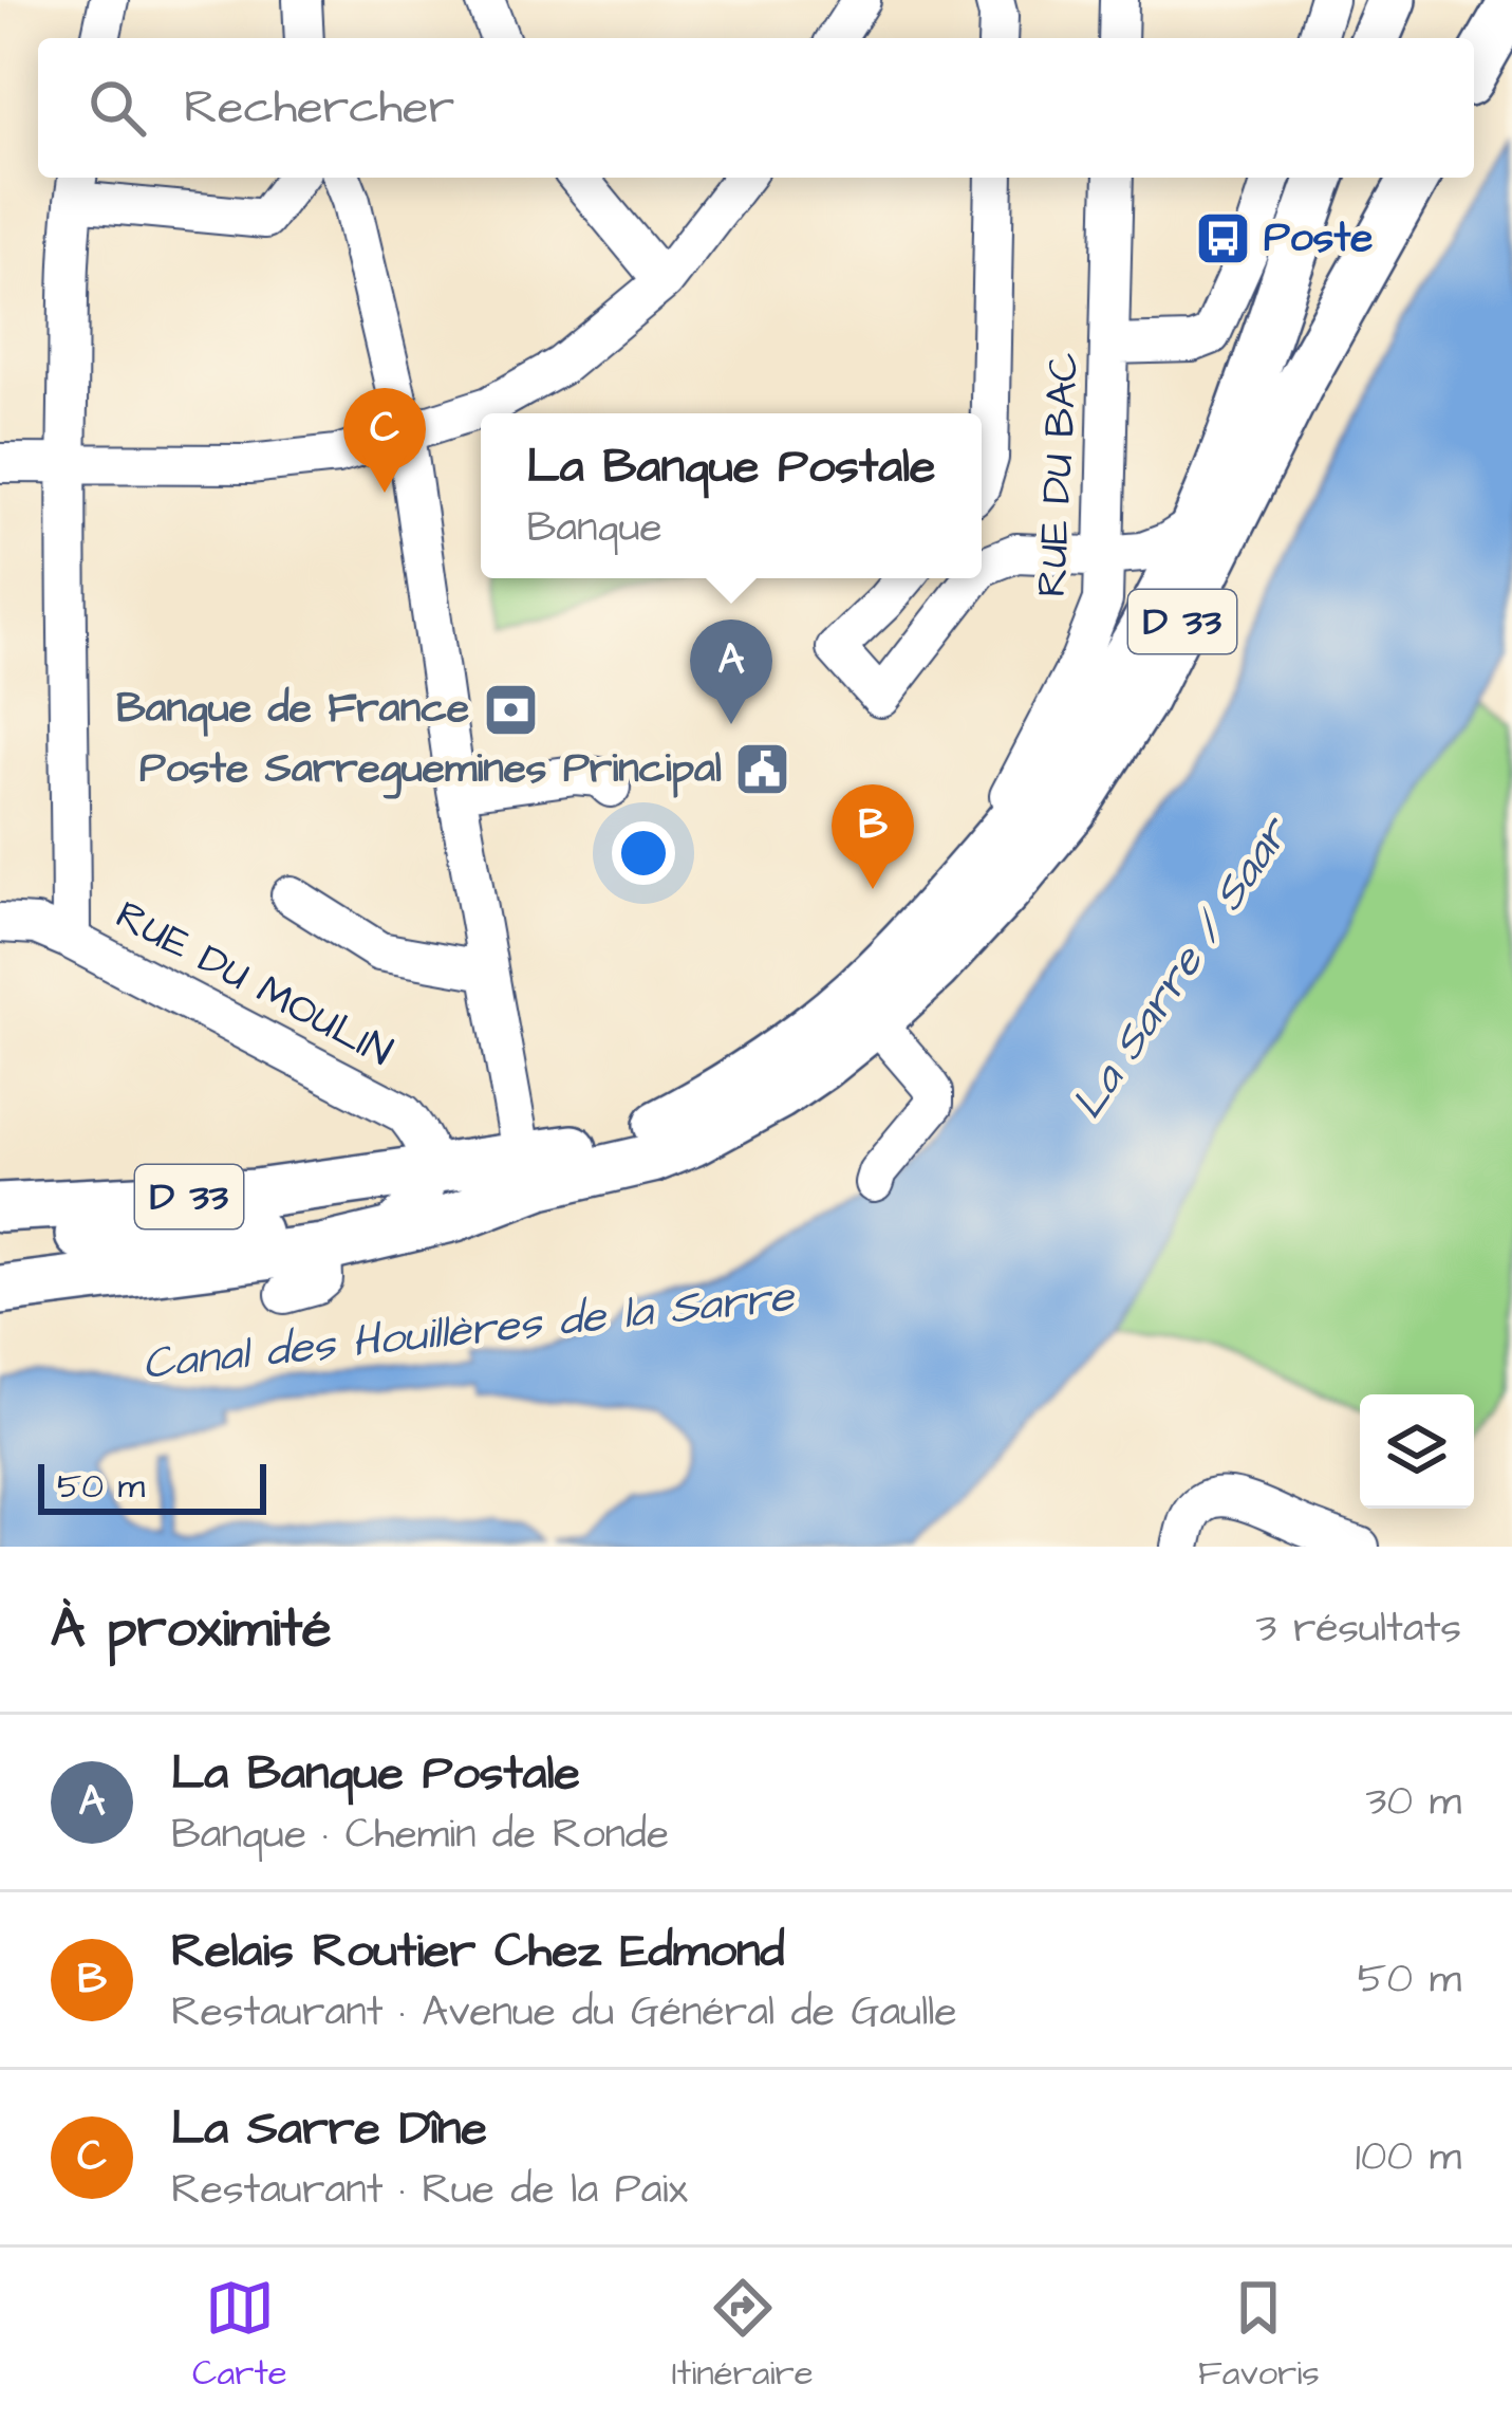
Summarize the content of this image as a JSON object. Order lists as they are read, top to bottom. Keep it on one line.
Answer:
{"streets":{"main road":["D 33"],"street":["RUE DU BAC","RUE DU MOULIN"]},"crossings":[["RUE DU BAC","D 33"],["D 33","RUE DU MOULIN"]],"water":["La Sarre / Saar","Canal des Houillères de la Sarre"],"places":{"bus stop":["Poste"],"bank":["Banque de France"],"public building":["Poste Sarreguemines Principal"]},"scale_bar":"50 m","page":{"search":"Rechercher","pins":["C","A","B"],"popup":["La Banque Postale","Banque"],"scale":"50 m","heading":["À proximité","3 résultats"],"list":[{"mark":"A","name":"La Banque Postale","note":"Banque · Chemin de Ronde","value":"30 m"},{"mark":"B","name":"Relais Routier Chez Edmond","note":"Restaurant · Avenue du Général de Gaulle","value":"50 m"},{"mark":"C","name":"La Sarre Dîne","note":"Restaurant · Rue de la Paix","value":"100 m"}],"nav":["Carte","Itinéraire","Favoris"]}}
